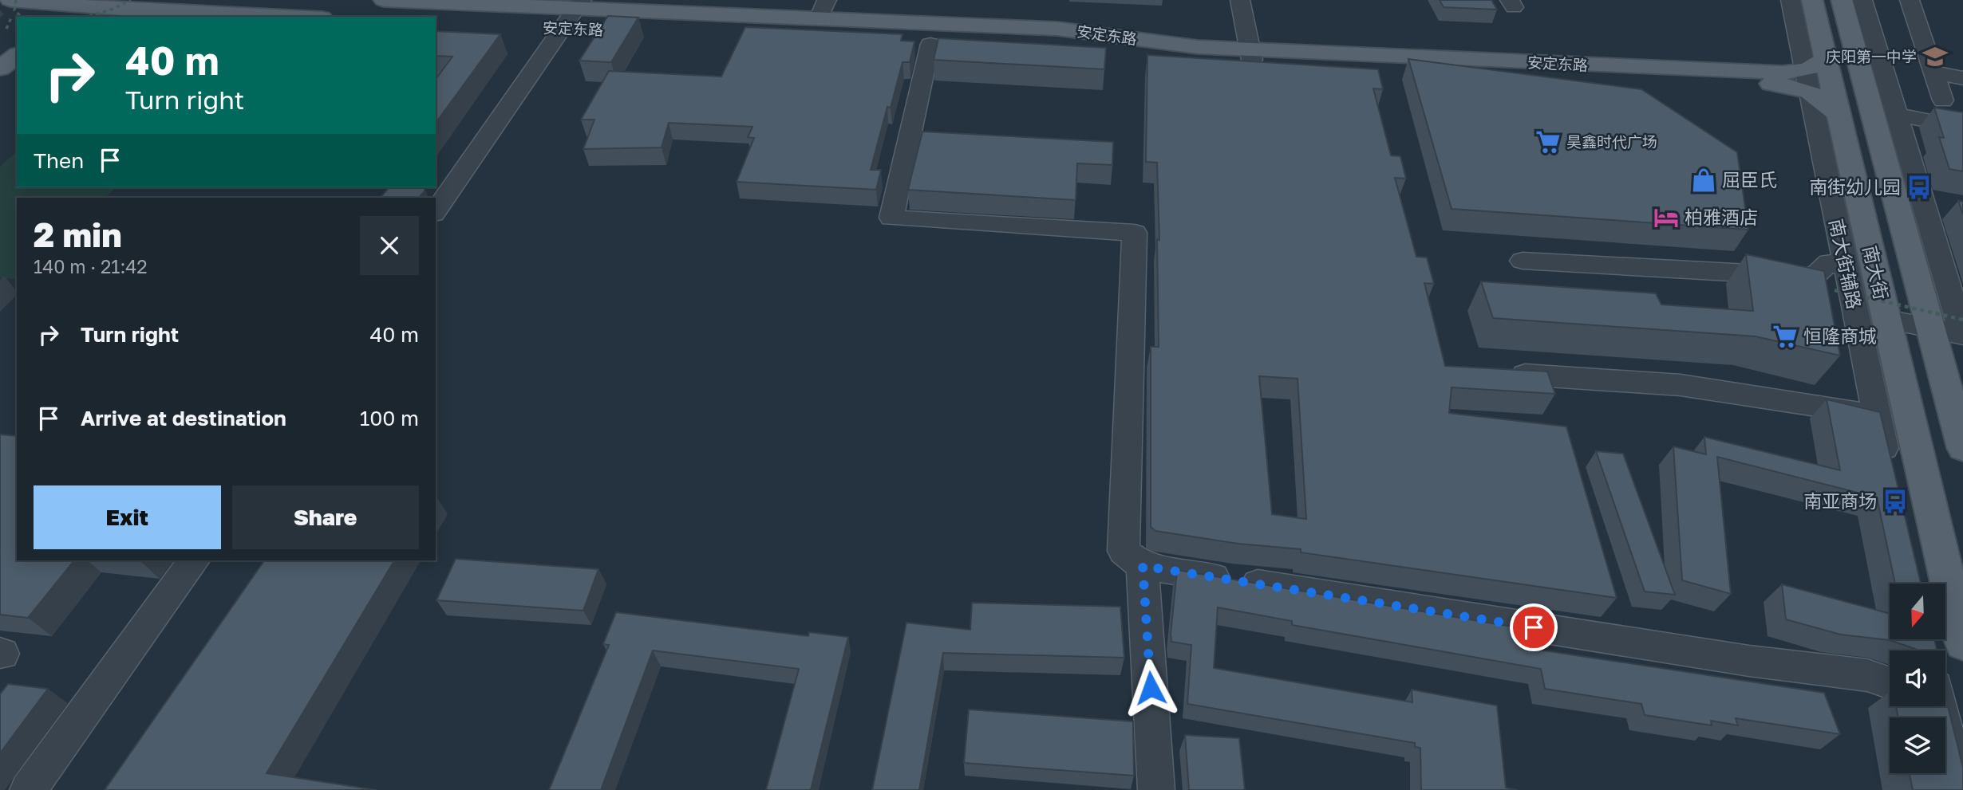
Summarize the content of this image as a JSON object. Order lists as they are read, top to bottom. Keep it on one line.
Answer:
{"streets":{"main road":["安定东路","南大街"],"street":["南大街辅路"]},"crossings":[["安定东路","南大街辅路"],["安定东路","南大街"],["南大街辅路","南大街"]],"places":{"school or university":["庆阳第一中学"],"supermarket":["昊鑫时代广场","恒隆商城"],"shop":["屈臣氏"],"bus stop":["南街幼儿园","南亚商场"],"hotel":["柏雅酒店"]},"north":"bottom","page":{"turn":["40 m","Turn right"],"then":"Then","heading":["2 min","140 m · 21:42"],"list":[{"name":"Turn right","value":"40 m"},{"name":"Arrive at destination","value":"100 m"}],"buttons":["Exit","Share"]}}
